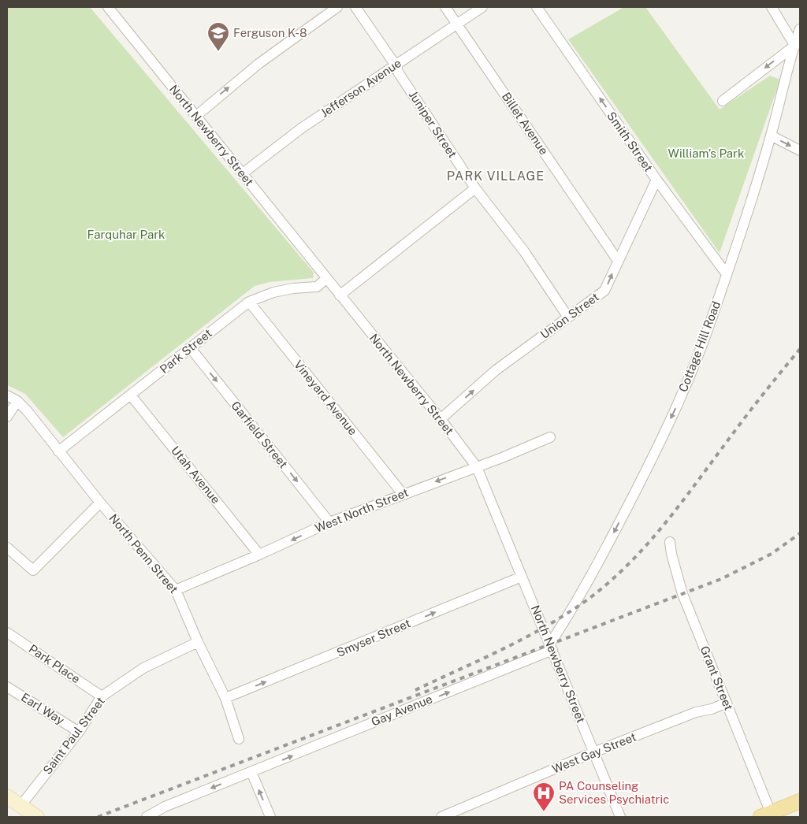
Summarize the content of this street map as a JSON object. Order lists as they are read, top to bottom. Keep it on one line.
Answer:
{"streets":{"street":["Jefferson Avenue","Billet Avenue","Juniper Street","North Newberry Street","Smith Street","Union Street","Cottage Hill Road","Park Street","Vineyard Avenue","Garfield Street","Utah Avenue","West North Street","North Penn Street","Smyser Street","Park Place","Grant Street","Earl Way","Gay Avenue","Saint Paul Street","West Gay Street"]},"crossings":[["Jefferson Avenue","Billet Avenue"],["Jefferson Avenue","Juniper Street"],["Jefferson Avenue","North Newberry Street"],["Billet Avenue","Union Street"],["Juniper Street","Union Street"],["North Newberry Street","Union Street"],["North Newberry Street","Cottage Hill Road"],["North Newberry Street","Park Street"],["North Newberry Street","West North Street"],["North Newberry Street","Smyser Street"],["North Newberry Street","Gay Avenue"],["North Newberry Street","West Gay Street"],["Smith Street","Union Street"],["Smith Street","Cottage Hill Road"],["Cottage Hill Road","Gay Avenue"],["Park Street","Vineyard Avenue"],["Park Street","Garfield Street"],["Park Street","Utah Avenue"],["Park Street","North Penn Street"],["Vineyard Avenue","West North Street"],["Garfield Street","West North Street"],["Utah Avenue","West North Street"],["West North Street","North Penn Street"],["North Penn Street","Smyser Street"],["North Penn Street","Saint Paul Street"],["Park Place","Saint Paul Street"],["Grant Street","West Gay Street"],["Earl Way","Saint Paul Street"]],"one_way":["Smith Street","Union Street","Cottage Hill Road","Garfield Street","West North Street","Smyser Street"],"districts":["PARK VILLAGE"],"parks":["William's Park","Farquhar Park"],"places":{"school or university":["Ferguson K-8"],"hospital":["PA Counseling Services Psychiatric"]}}
